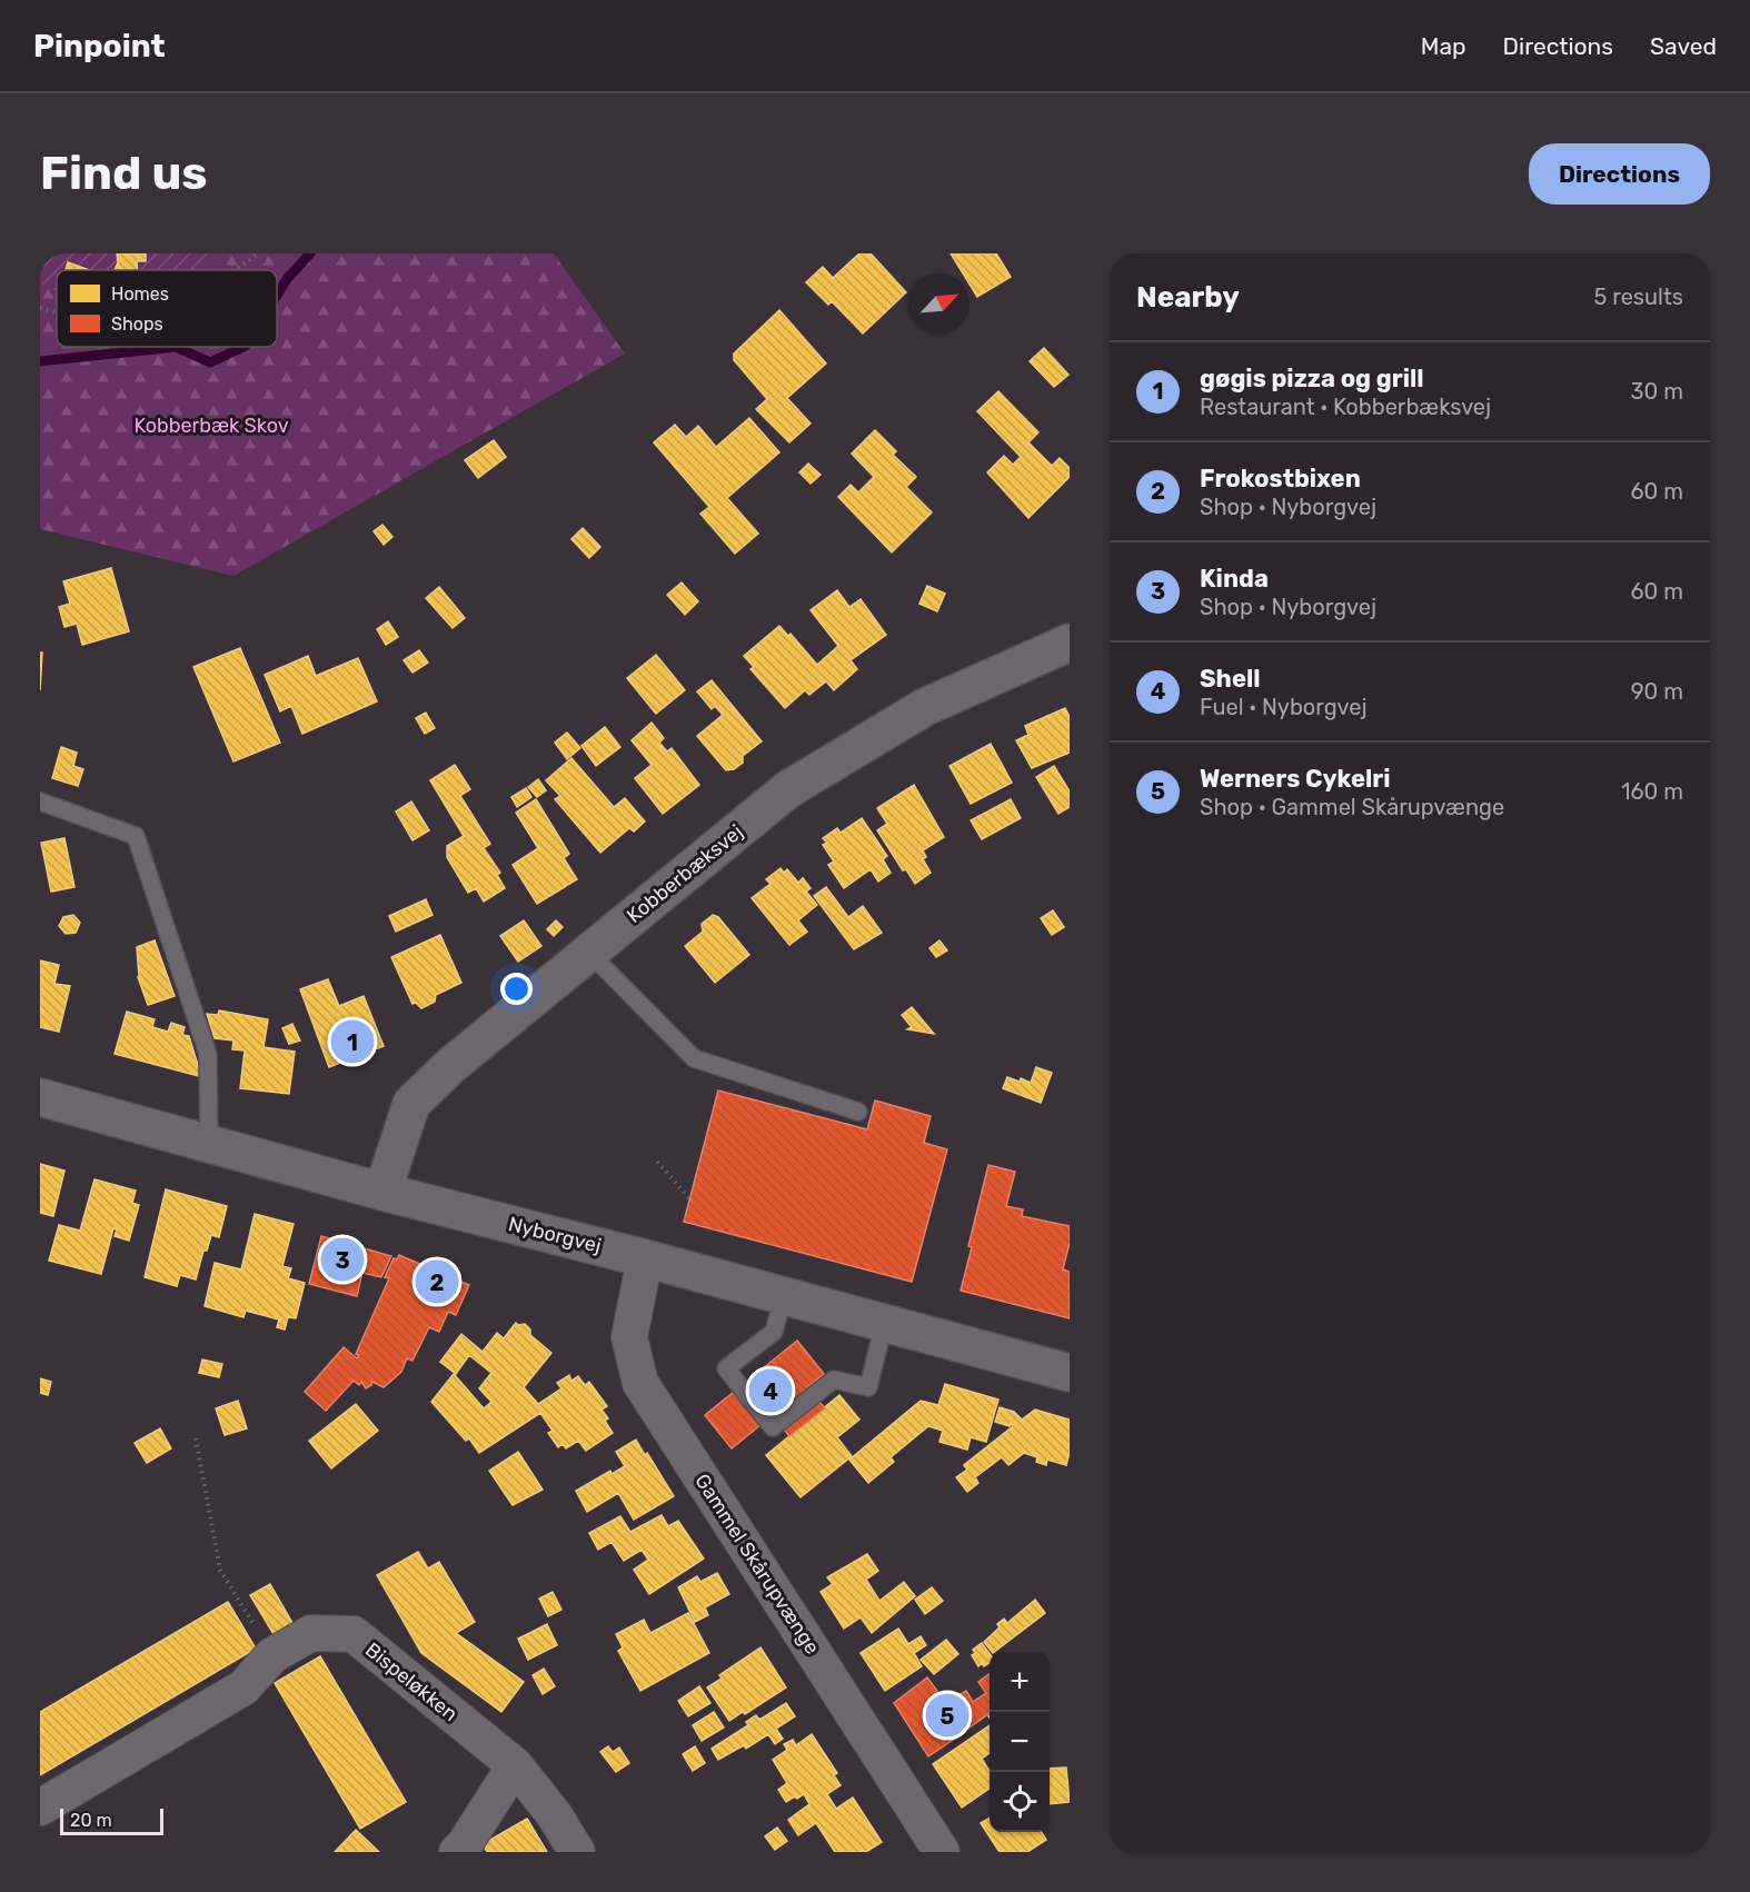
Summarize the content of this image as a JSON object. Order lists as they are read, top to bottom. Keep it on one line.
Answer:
{"streets":{"street":["Kobberbæksvej","Nyborgvej","Gammel Skårupvænge","Bispeløkken"]},"crossings":[["Kobberbæksvej","Nyborgvej"],["Nyborgvej","Gammel Skårupvænge"]],"parks":["Kobberbæk Skov"],"legend":["Homes","Shops"],"scale_bar":"20 m","north":"top right","page":{"header":"Pinpoint","nav":["Map","Directions","Saved"],"buttons":"Directions","title":"Find us","heading":["Nearby","5 results"],"list":[{"mark":"1","name":"gøgis pizza og grill","note":"Restaurant · Kobberbæksvej","value":"30 m"},{"mark":"2","name":"Frokostbixen","note":"Shop · Nyborgvej","value":"60 m"},{"mark":"3","name":"Kinda","note":"Shop · Nyborgvej","value":"60 m"},{"mark":"4","name":"Shell","note":"Fuel · Nyborgvej","value":"90 m"},{"mark":"5","name":"Werners Cykelri","note":"Shop · Gammel Skårupvænge","value":"160 m"}],"pins":["1","3","2","4","5"],"map_buttons":["+","−"],"scale":"20 m"}}
